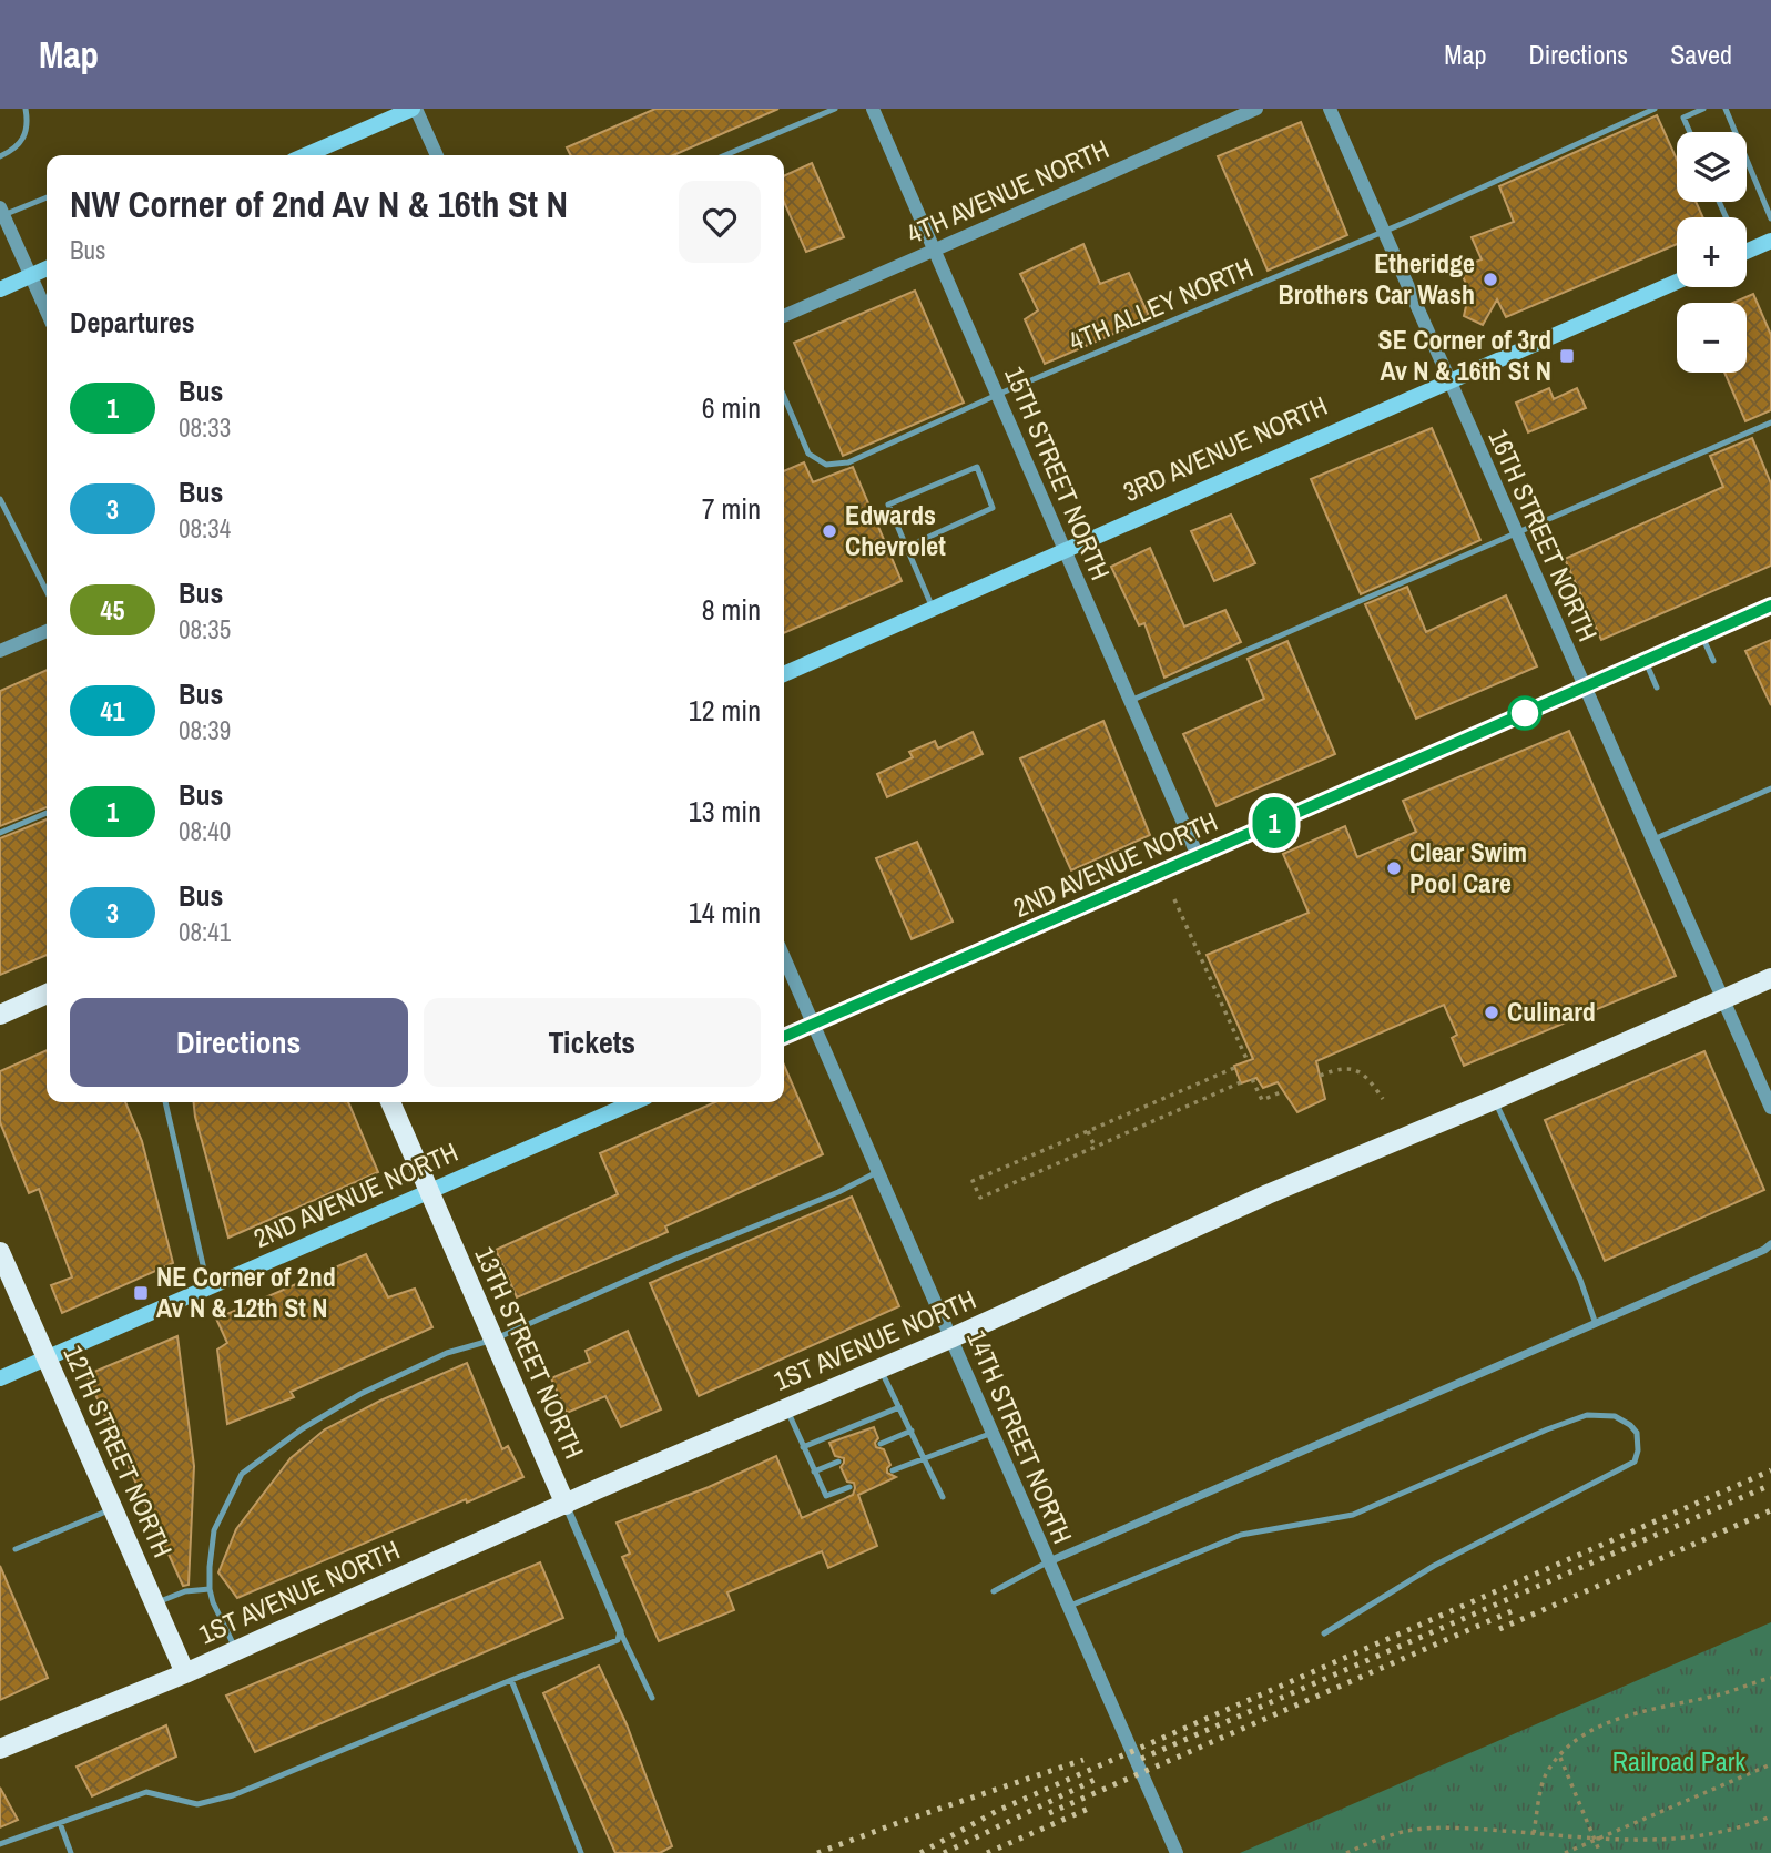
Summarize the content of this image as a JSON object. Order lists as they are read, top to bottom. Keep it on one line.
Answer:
{"streets":{"main road":["3RD AVENUE NORTH","2ND AVENUE NORTH","1ST AVENUE NORTH","13TH STREET NORTH","12TH STREET NORTH"],"street":["4TH AVENUE NORTH","15TH STREET NORTH","16TH STREET NORTH","14TH STREET NORTH"],"lane":["4TH ALLEY NORTH"]},"crossings":[["4TH AVENUE NORTH","15TH STREET NORTH"],["4TH ALLEY NORTH","15TH STREET NORTH"],["4TH ALLEY NORTH","16TH STREET NORTH"],["3RD AVENUE NORTH","15TH STREET NORTH"],["3RD AVENUE NORTH","16TH STREET NORTH"],["15TH STREET NORTH","2ND AVENUE NORTH"],["16TH STREET NORTH","2ND AVENUE NORTH"],["16TH STREET NORTH","1ST AVENUE NORTH"],["2ND AVENUE NORTH","13TH STREET NORTH"],["2ND AVENUE NORTH","14TH STREET NORTH"],["2ND AVENUE NORTH","12TH STREET NORTH"],["1ST AVENUE NORTH","13TH STREET NORTH"],["1ST AVENUE NORTH","14TH STREET NORTH"],["1ST AVENUE NORTH","12TH STREET NORTH"]],"parks":["Railroad Park"],"places":{"other":["Etheridge Brothers Car Wash","Edwards Chevrolet","Clear Swim Pool Care","Culinard"],"transit":["SE Corner of 3rd Av N & 16th St N","NE Corner of 2nd Av N & 12th St N"]},"lines":["bus line 1"],"page":{"header":"Map","nav":["Map","Directions","Saved"],"on_map":"1","map_buttons":["+","−"],"heading":[["NW Corner of 2nd Av N & 16th St N","Bus"],"Departures"],"list":[{"mark":"1","name":"Bus","note":"08:33","value":"6 min"},{"mark":"3","name":"Bus","note":"08:34","value":"7 min"},{"mark":"45","name":"Bus","note":"08:35","value":"8 min"},{"mark":"41","name":"Bus","note":"08:39","value":"12 min"},{"mark":"1","name":"Bus","note":"08:40","value":"13 min"},{"mark":"3","name":"Bus","note":"08:41","value":"14 min"}],"buttons":["Directions","Tickets"]}}
